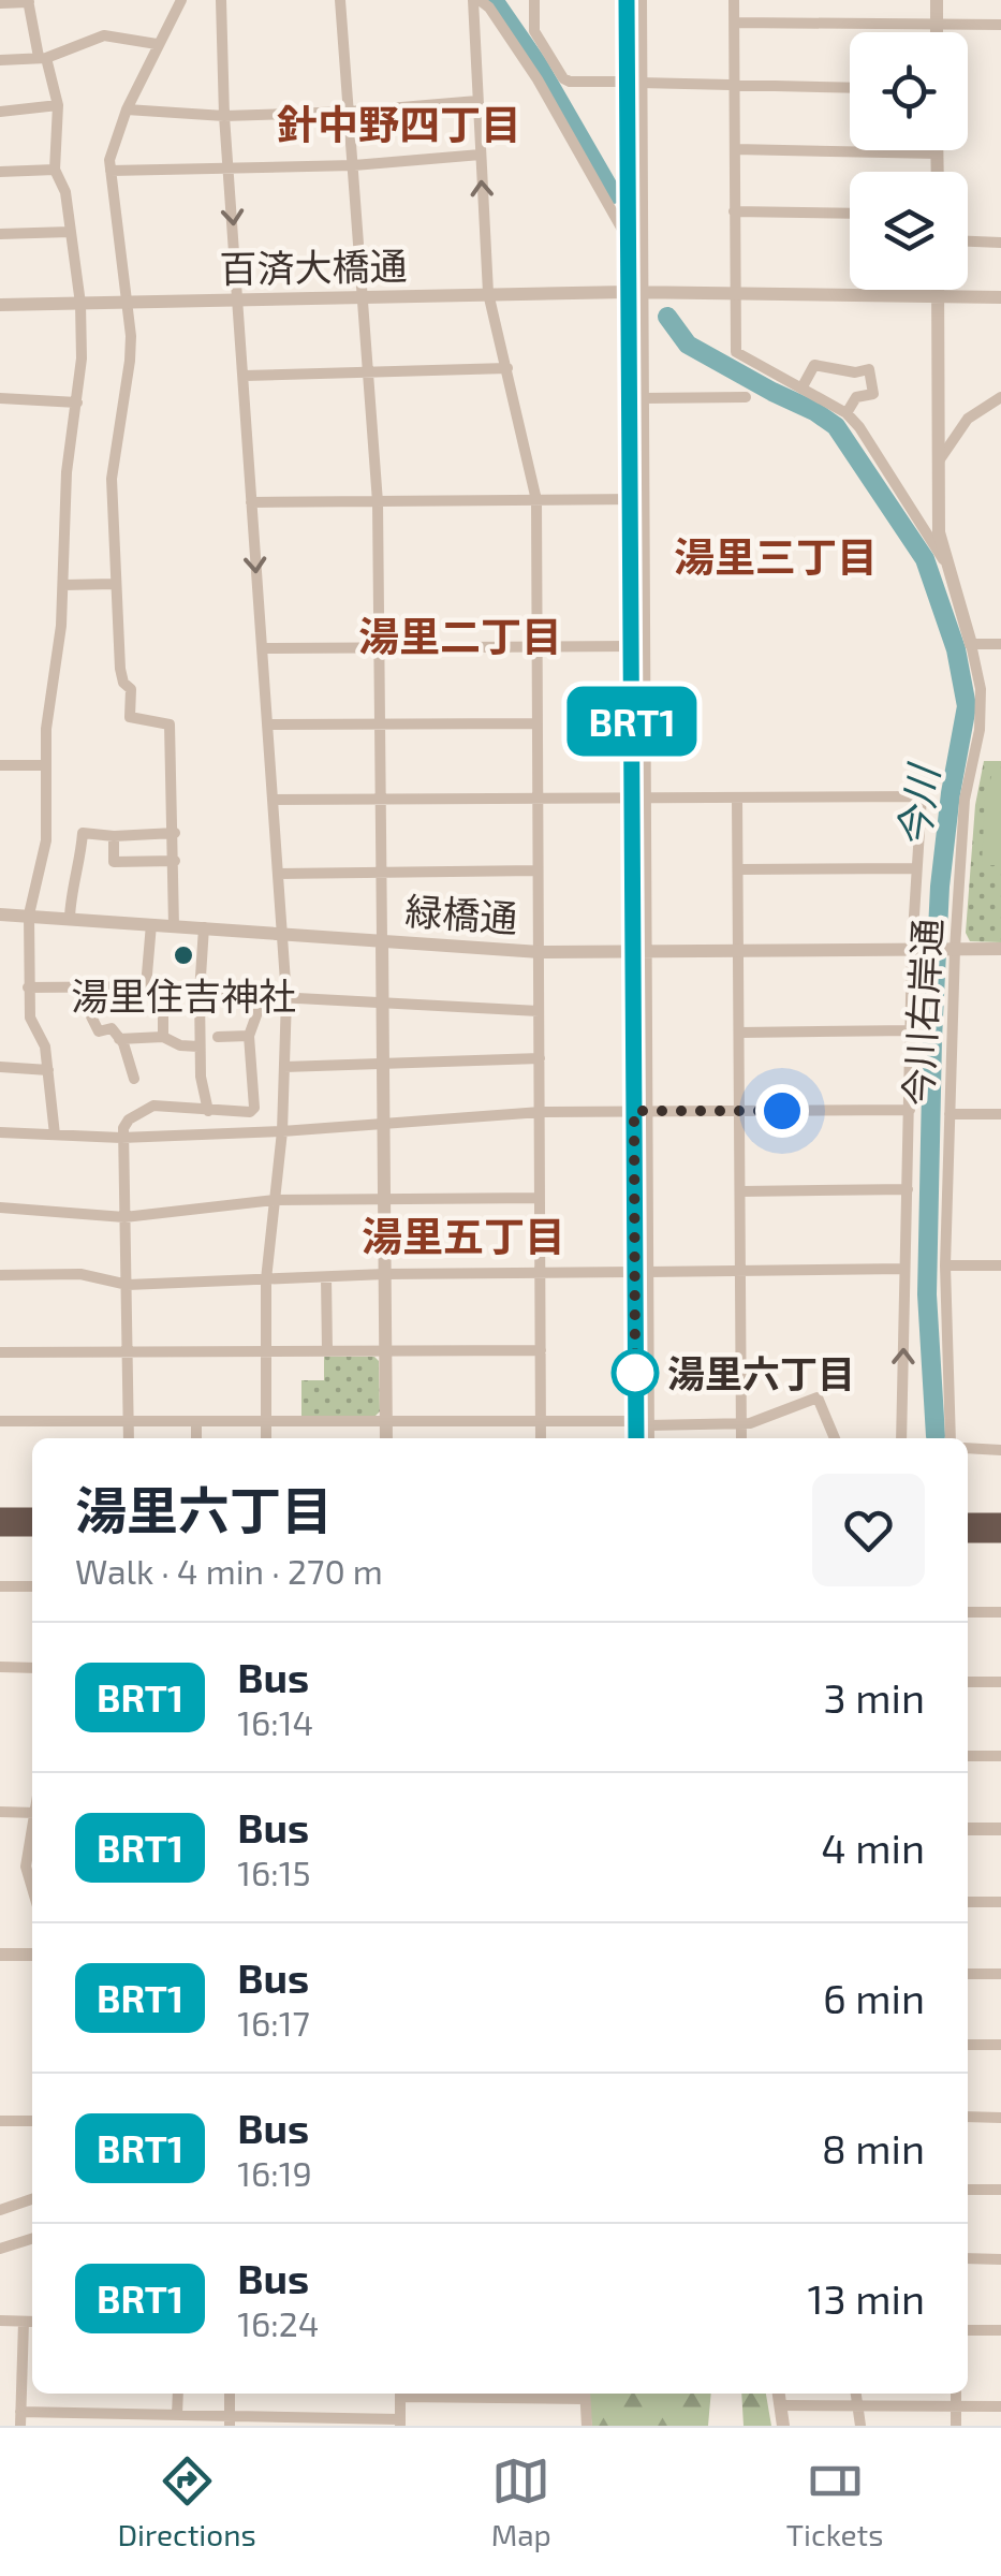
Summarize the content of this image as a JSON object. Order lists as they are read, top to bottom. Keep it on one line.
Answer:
{"streets":{"street":["百済大橋通","緑橋通","今川右岸通"]},"crossings":[["百済大橋通","今川右岸通"],["緑橋通","今川右岸通"]],"districts":["針中野四丁目","湯里三丁目","湯里二丁目","湯里五丁目"],"water":["今川"],"places":["湯里住吉神社","湯里六丁目"],"lines":["bus line BRT1"],"page":{"on_map":"BRT1","heading":["湯里六丁目","Walk · 4 min · 270 m"],"list":[{"mark":"BRT1","name":"Bus","note":"16:14","value":"3 min"},{"mark":"BRT1","name":"Bus","note":"16:15","value":"4 min"},{"mark":"BRT1","name":"Bus","note":"16:17","value":"6 min"},{"mark":"BRT1","name":"Bus","note":"16:19","value":"8 min"},{"mark":"BRT1","name":"Bus","note":"16:24","value":"13 min"}],"tabs":["Directions","Map","Tickets"]}}
